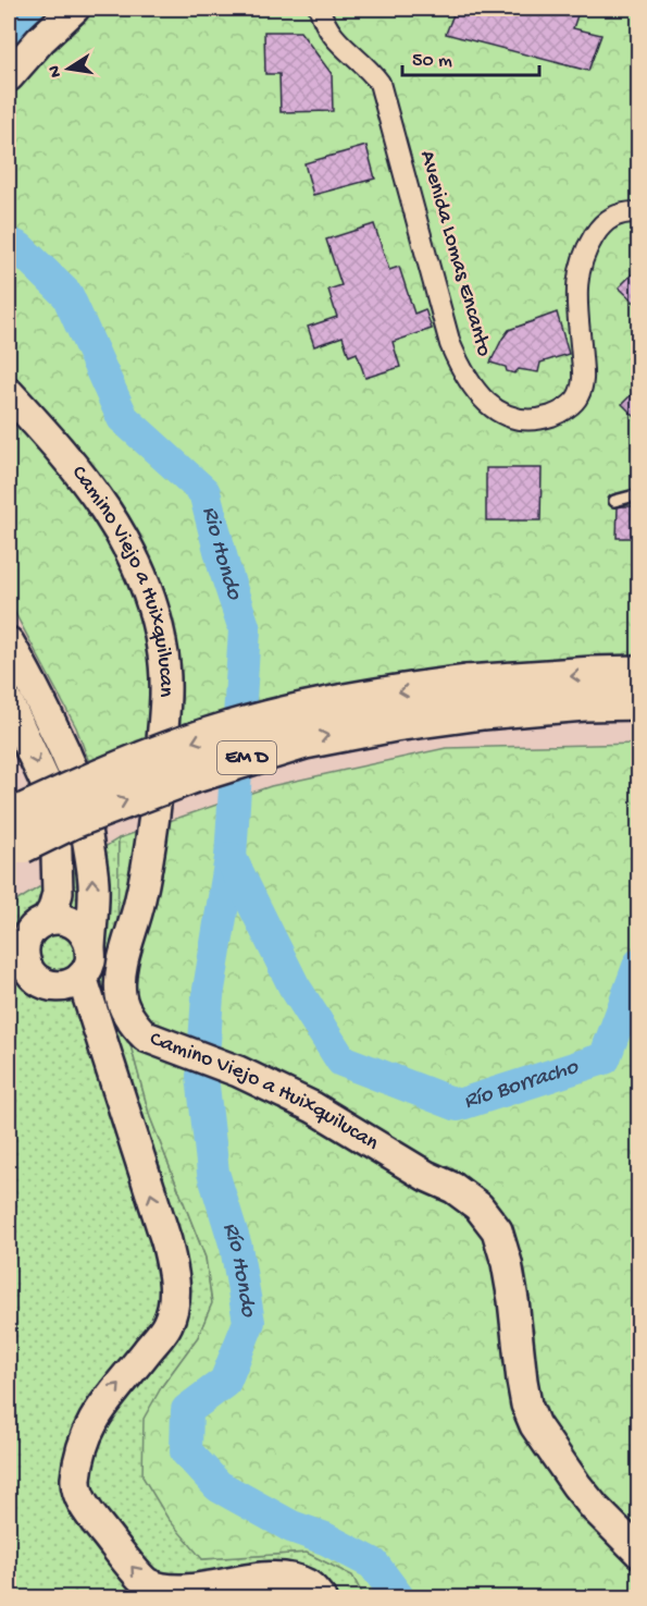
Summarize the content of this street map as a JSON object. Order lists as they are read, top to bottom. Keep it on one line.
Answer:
{"streets":{"highway":["EM D"],"main road":["Camino Viejo a Huixquilucan"],"street":["Avenida Lomas Encanto"]},"water":["Rio Hondo","Río Borracho","Río Hondo"],"scale_bar":"50 m","north":"left"}
